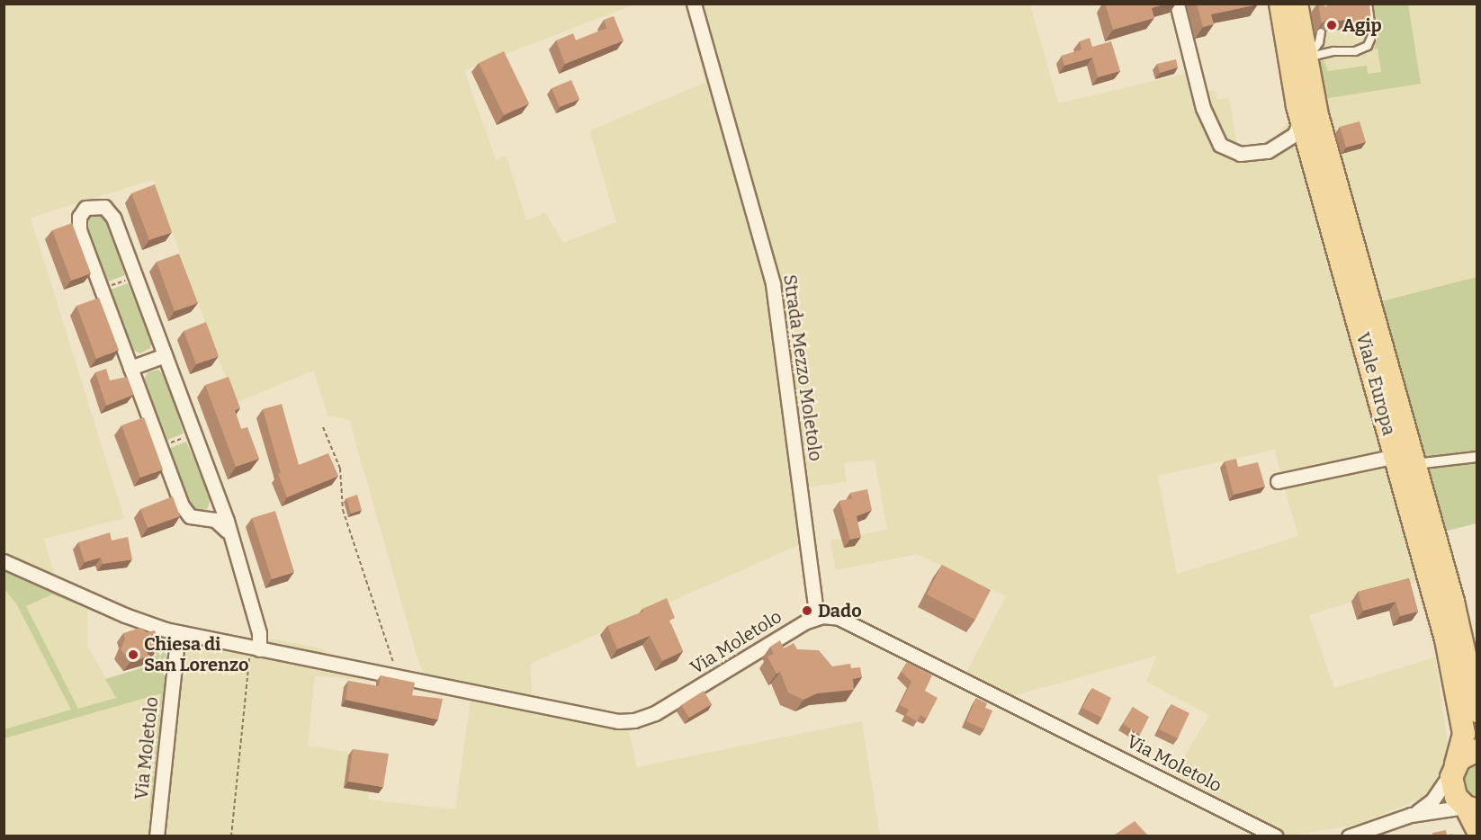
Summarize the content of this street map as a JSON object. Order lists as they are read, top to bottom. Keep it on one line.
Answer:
{"streets":{"main road":["Viale Europa"],"street":["Strada Mezzo Moletolo","Via Moletolo"]},"crossings":[["Strada Mezzo Moletolo","Via Moletolo"]],"places":["Agip","Dado","Chiesa di San Lorenzo"]}
